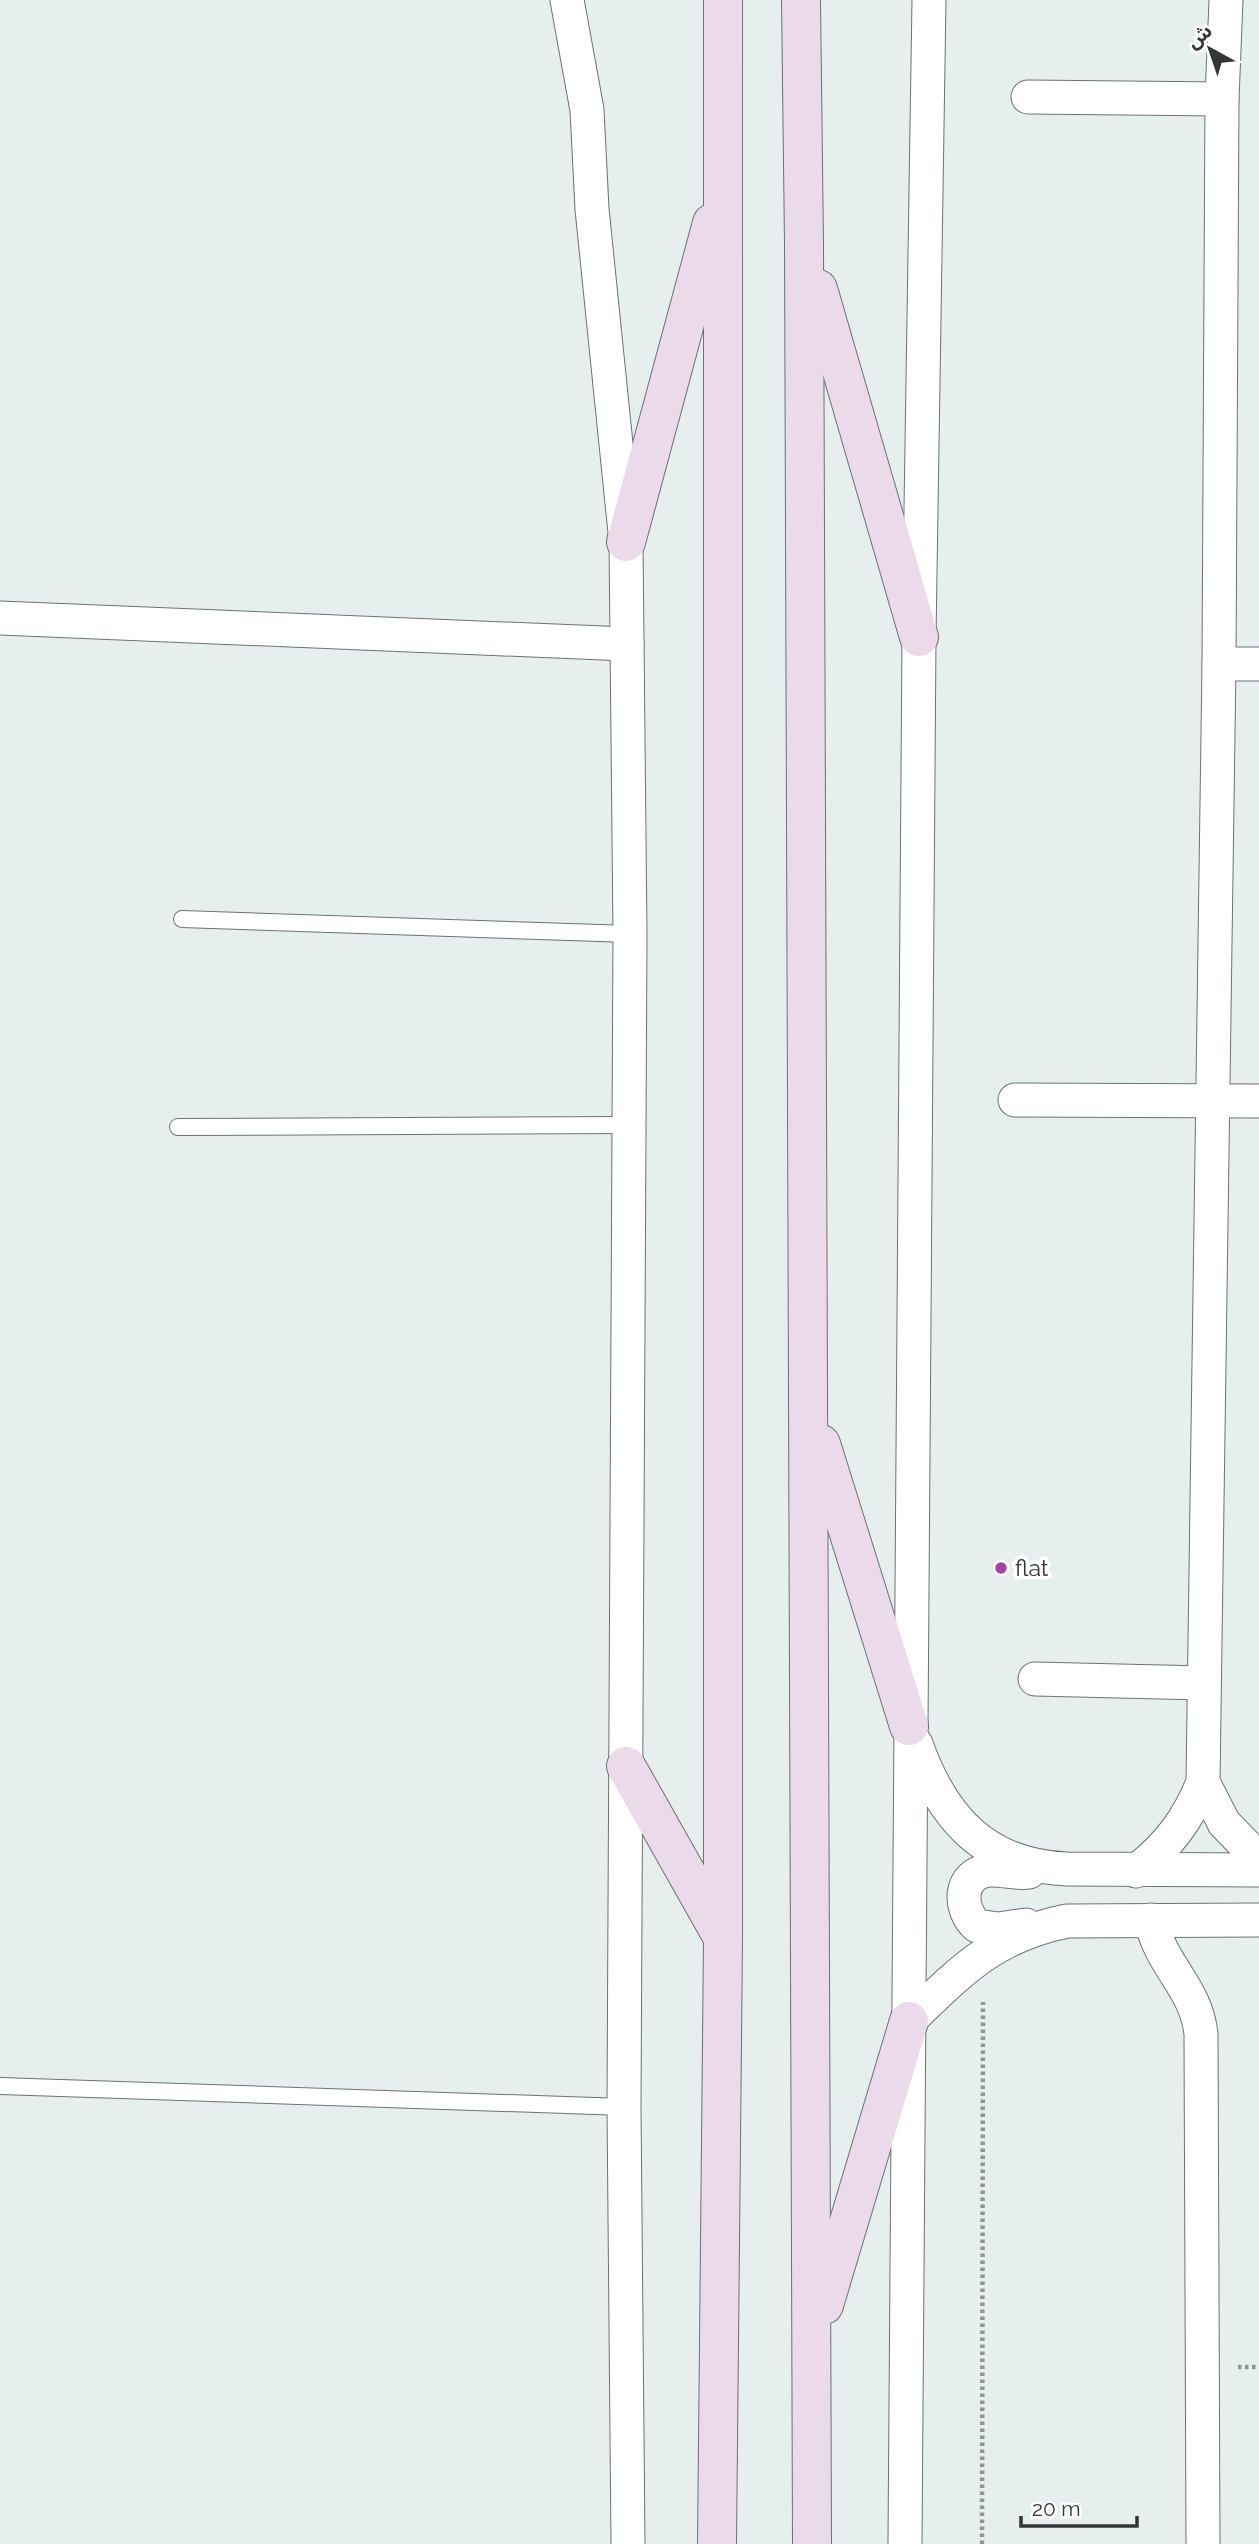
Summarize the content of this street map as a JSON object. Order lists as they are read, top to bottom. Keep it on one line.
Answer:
{"places":["flat"],"scale_bar":"20 m","north":"top left"}
